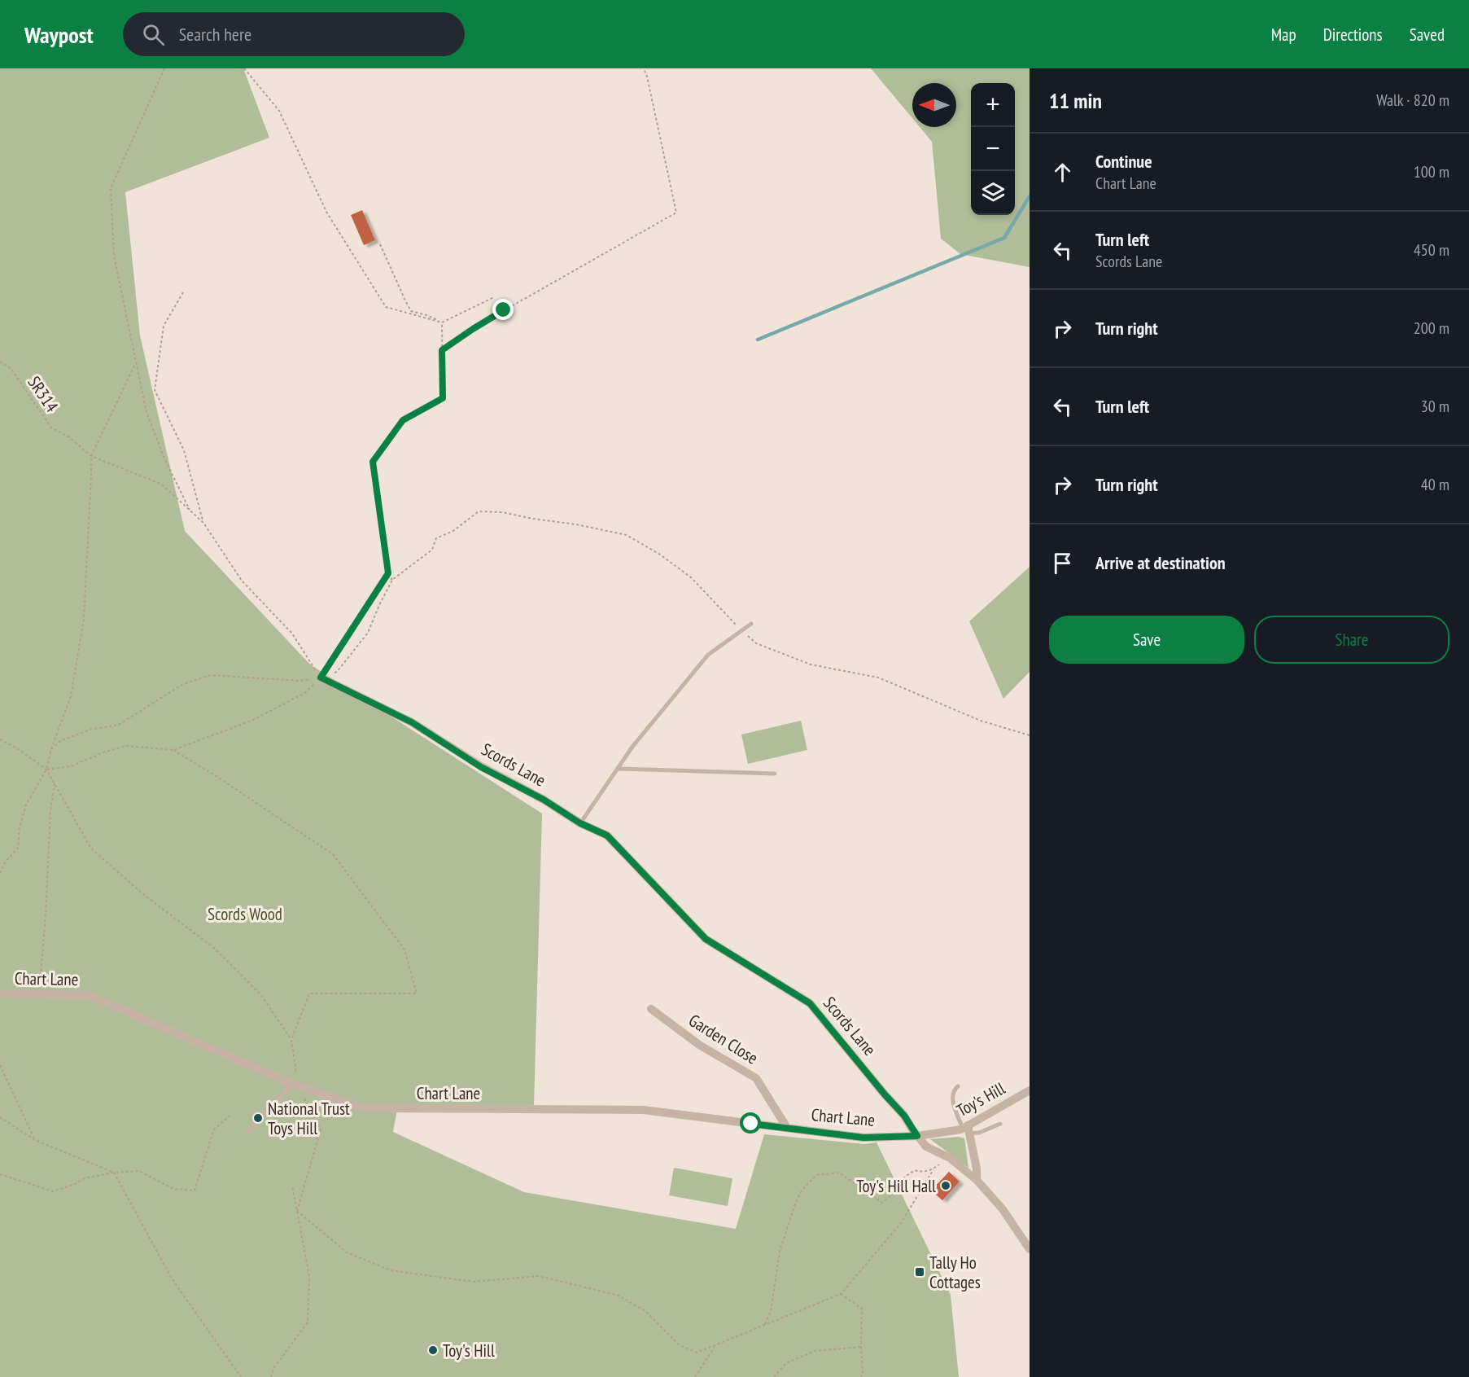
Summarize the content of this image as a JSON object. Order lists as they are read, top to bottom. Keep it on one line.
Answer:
{"streets":{"street":["Scords Lane","Chart Lane","Garden Close","Toy's Hill"],"path":["SR314"]},"crossings":[["Scords Lane","Chart Lane"],["Scords Lane","Toy's Hill"],["Chart Lane","Garden Close"],["Chart Lane","Toy's Hill"]],"parks":["Scords Wood"],"places":{"other":["National Trust Toys Hill","Toy's Hill Hall","Toy's Hill"],"transit":["Tally Ho Cottages"]},"north":"left","page":{"header":"Waypost","search":"Search here","nav":["Map","Directions","Saved"],"heading":["11 min","Walk · 820 m"],"map_buttons":["+","−"],"list":[["Continue","Chart Lane","100 m"],["Turn left","Scords Lane","450 m"],["Turn right","200 m"],["Turn left","30 m"],["Turn right","40 m"],"Arrive at destination"],"buttons":["Save","Share"]}}
